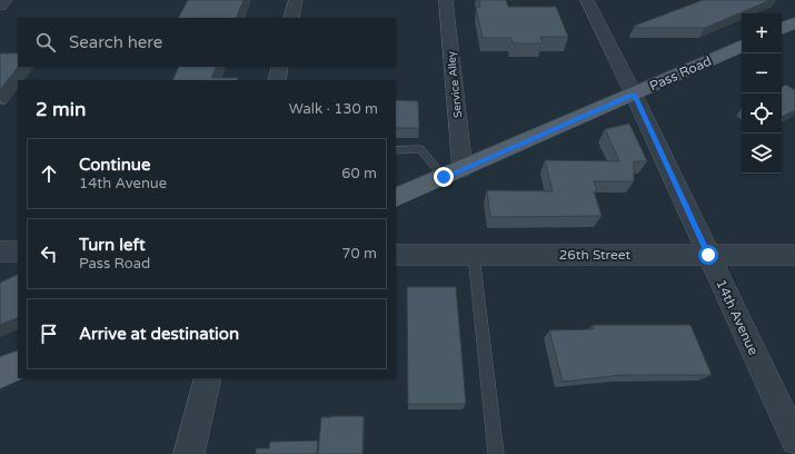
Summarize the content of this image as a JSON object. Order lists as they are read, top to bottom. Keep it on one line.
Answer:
{"streets":{"main road":["Pass Road"],"street":["Service Alley","26th Street","14th Avenue"]},"crossings":[["Pass Road","Service Alley"],["Pass Road","14th Avenue"],["26th Street","14th Avenue"]],"page":{"map_buttons":["+","−"],"search":"Search here","heading":["2 min","Walk · 130 m"],"list":[["Continue","14th Avenue","60 m"],["Turn left","Pass Road","70 m"],"Arrive at destination"]}}
